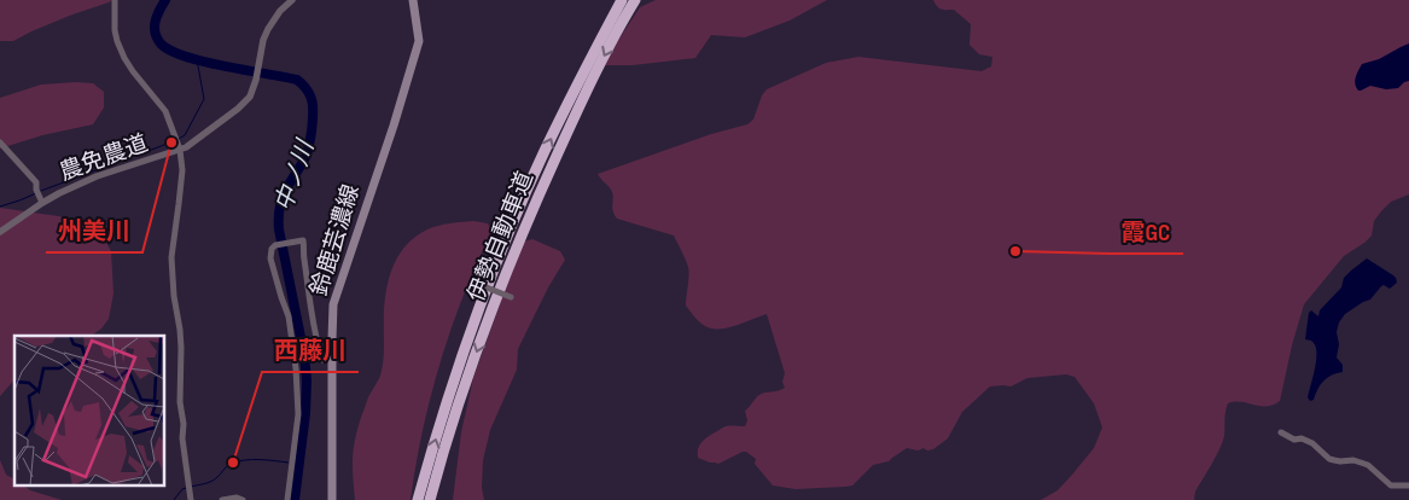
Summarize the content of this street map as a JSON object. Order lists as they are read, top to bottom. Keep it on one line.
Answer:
{"streets":{"highway":["伊勢自動車道"],"main road":["鈴鹿芸濃線"],"street":["農免農道"]},"water":["中ノ川"],"places":["州美川","霞GC","西藤川"]}
